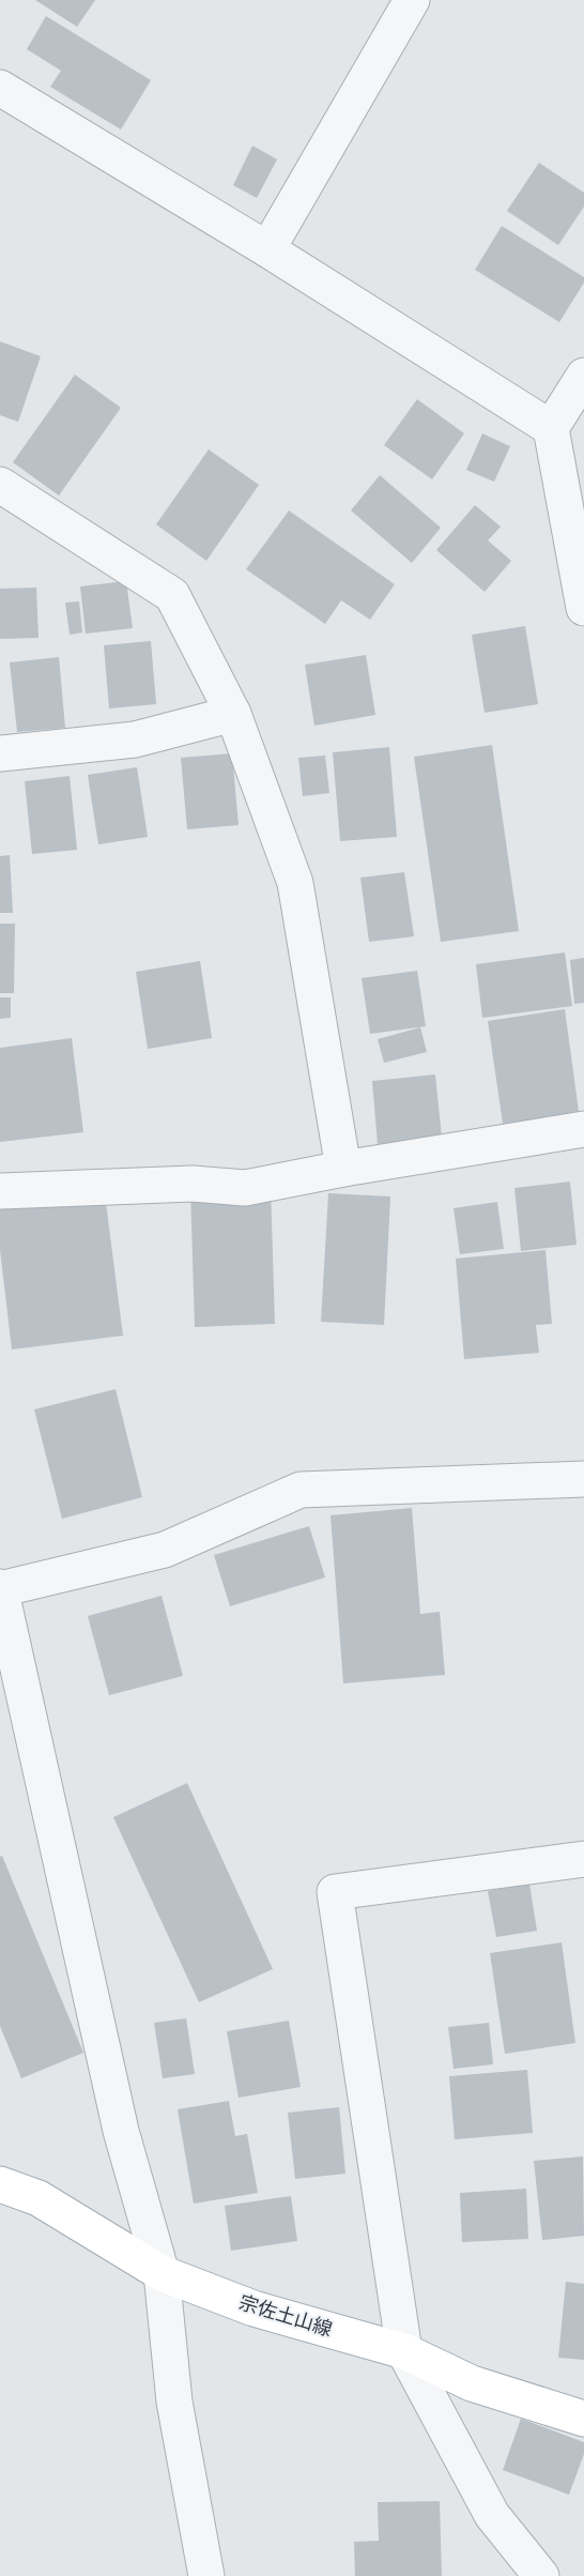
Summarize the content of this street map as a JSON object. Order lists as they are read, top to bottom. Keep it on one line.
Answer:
{"streets":{"main road":["宗佐土山線"]}}
